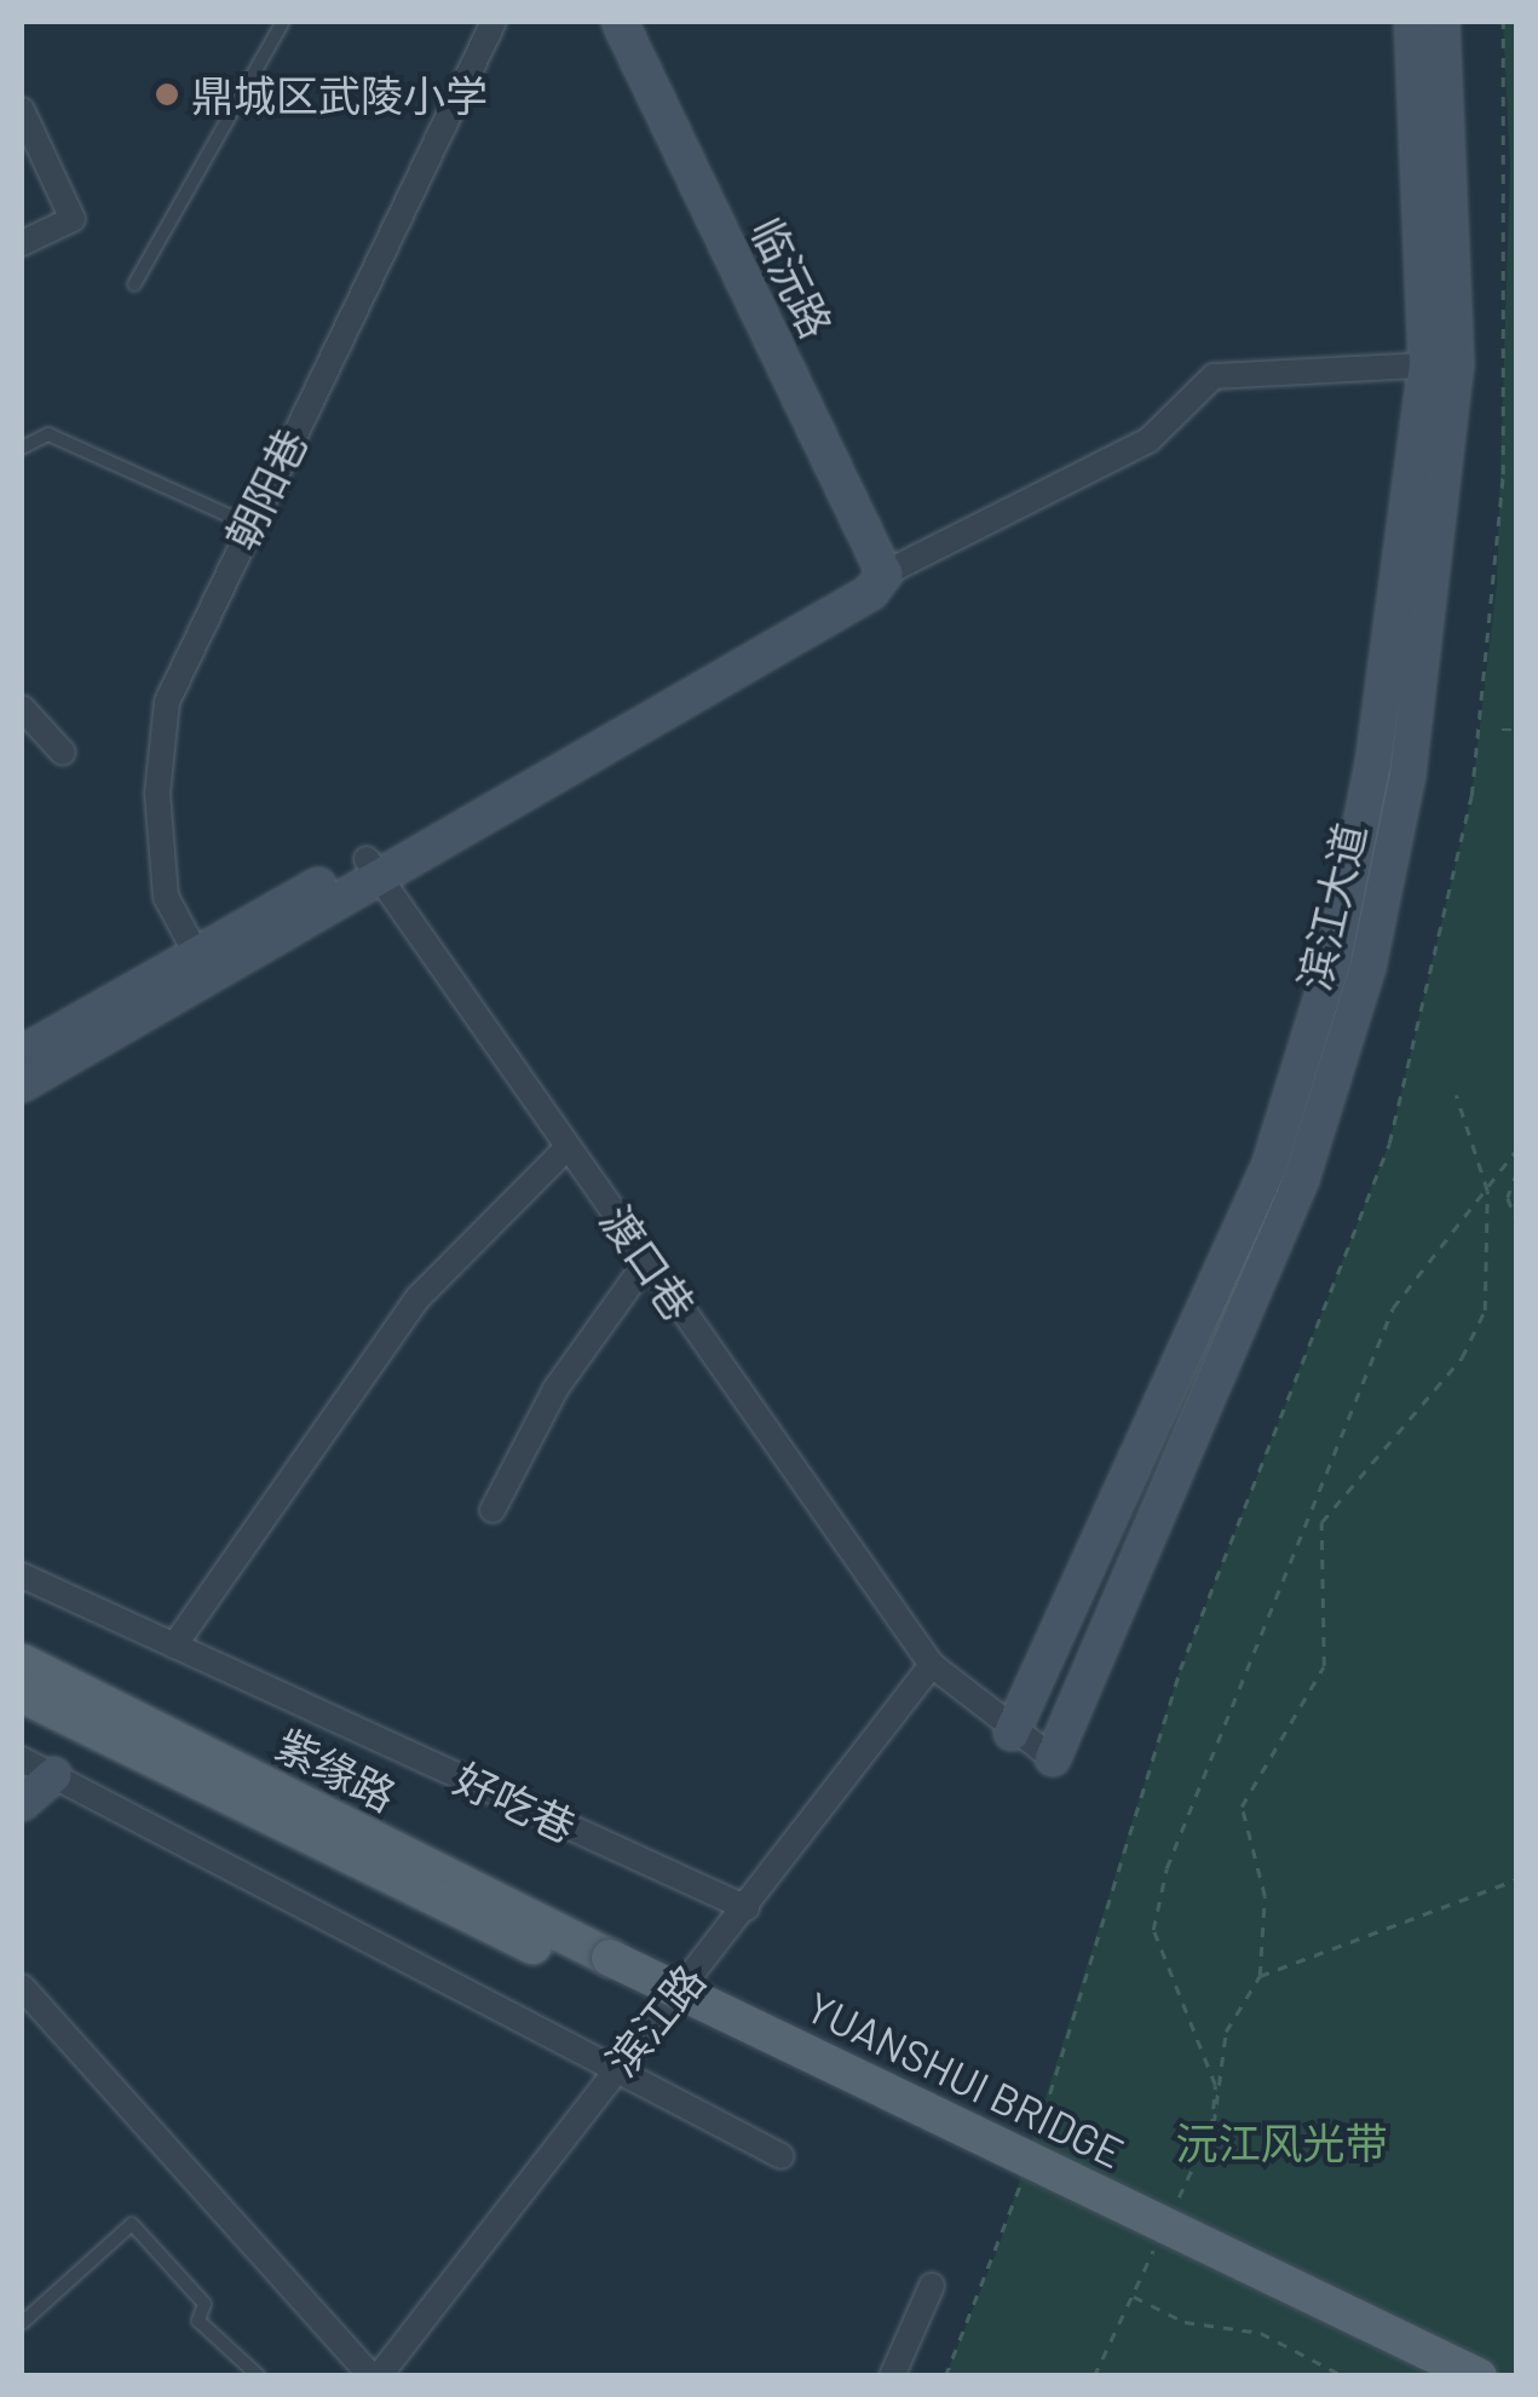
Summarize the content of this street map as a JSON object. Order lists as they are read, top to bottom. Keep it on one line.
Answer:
{"streets":{"main road":["紫缘路","YUANSHUI BRIDGE"],"street":["临沅路","朝阳巷","滨江大道","渡口巷","好吃巷","滨江路"]},"crossings":[["滨江大道","渡口巷"],["渡口巷","滨江路"],["紫缘路","YUANSHUI BRIDGE"],["好吃巷","滨江路"]],"parks":["沅江风光带"],"places":["鼎城区武陵小学"]}
